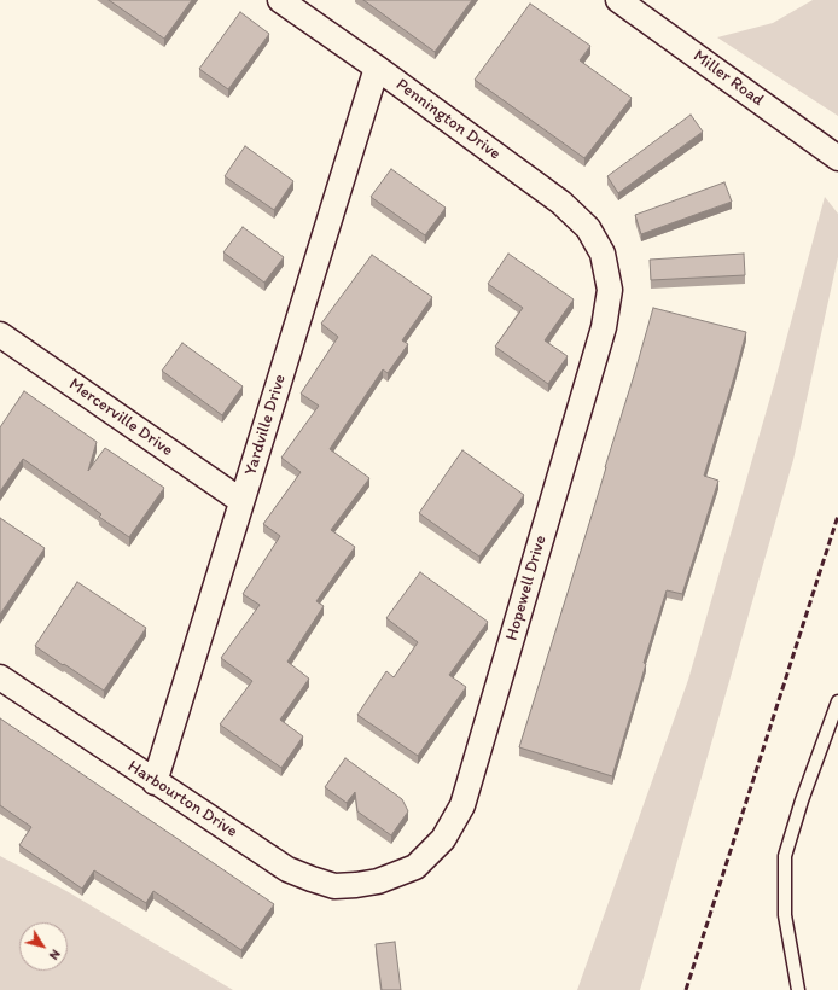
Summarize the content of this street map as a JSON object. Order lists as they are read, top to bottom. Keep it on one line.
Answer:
{"streets":{"street":["Miller Road","Pennington Drive","Mercerville Drive","Yardville Drive","Hopewell Drive","Harbourton Drive"]},"crossings":[["Pennington Drive","Yardville Drive"],["Pennington Drive","Hopewell Drive"],["Mercerville Drive","Yardville Drive"],["Yardville Drive","Harbourton Drive"],["Hopewell Drive","Harbourton Drive"]],"north":"bottom right"}
